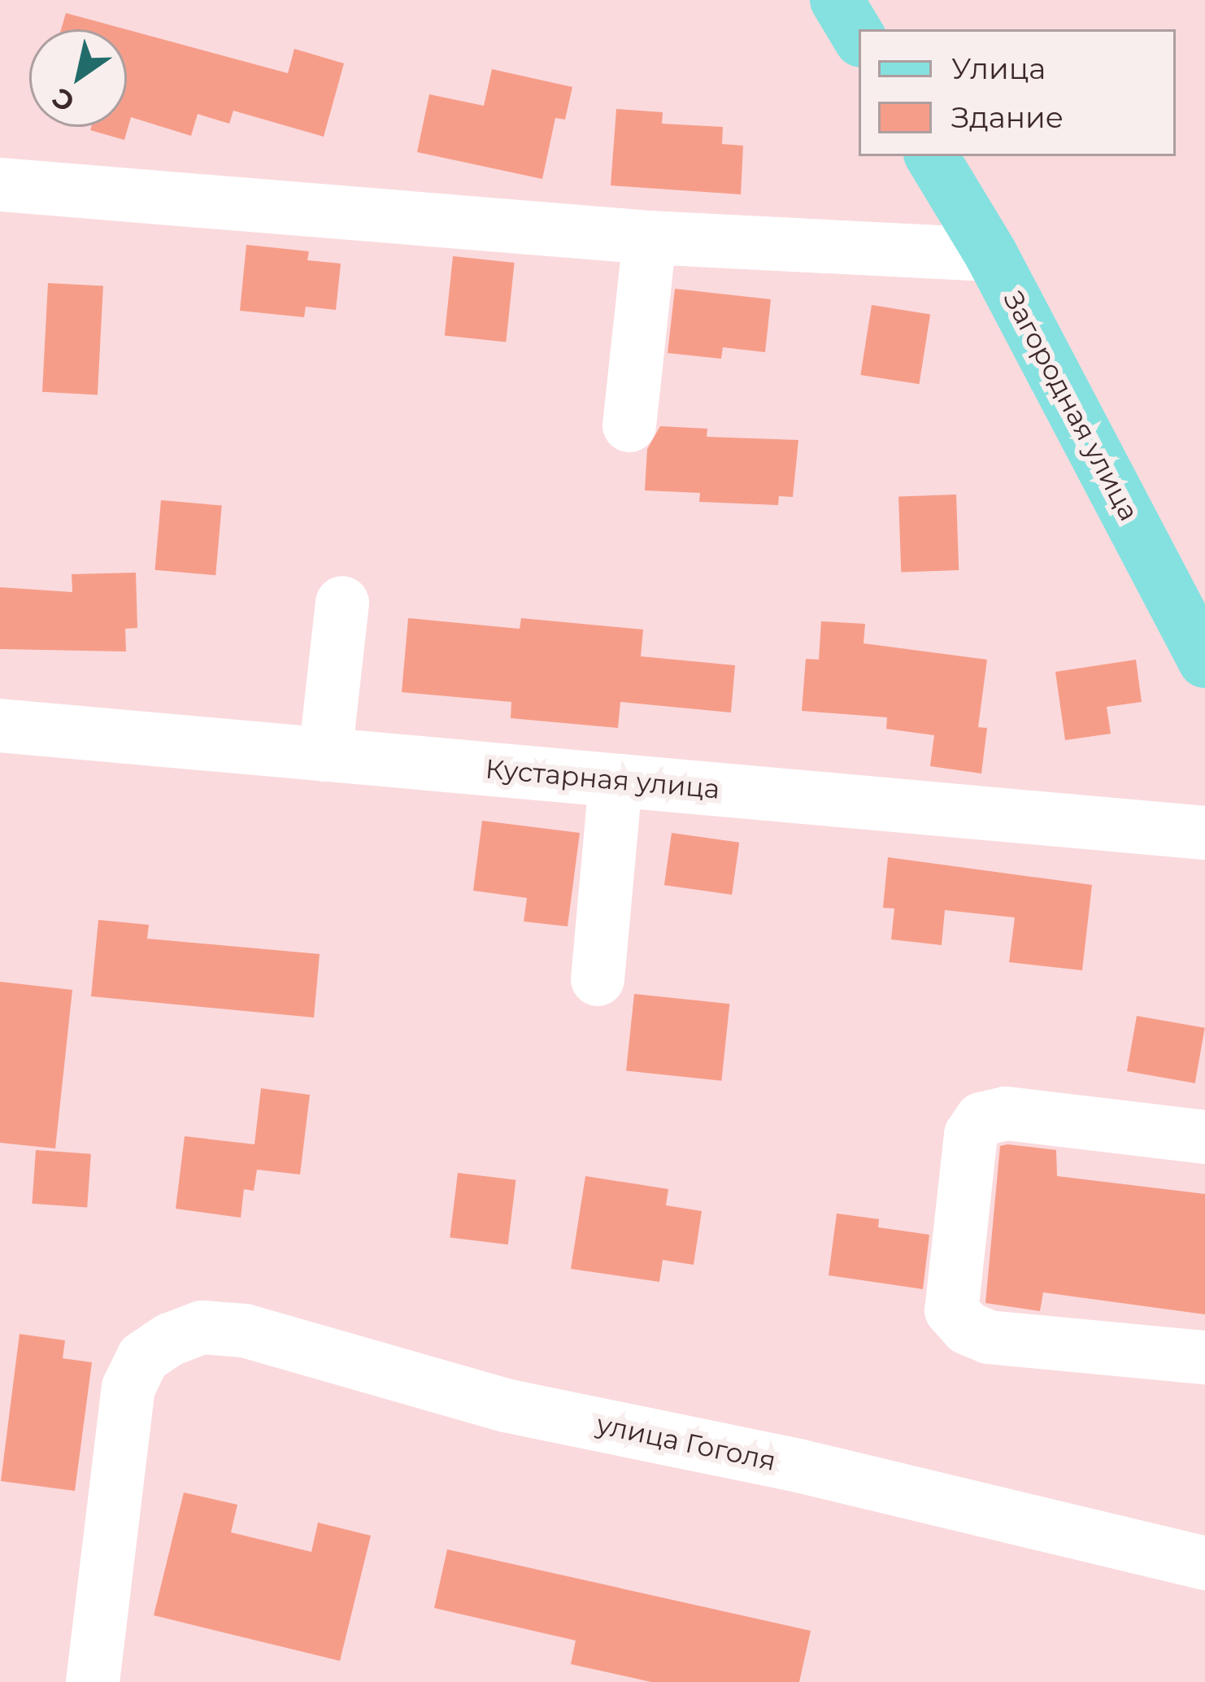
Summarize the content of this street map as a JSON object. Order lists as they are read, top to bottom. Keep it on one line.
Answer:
{"streets":{"main road":["Загородная улица"],"street":["Кустарная улица","улица Гоголя"]},"legend":["Улица","Здание"],"north":"bottom left"}
